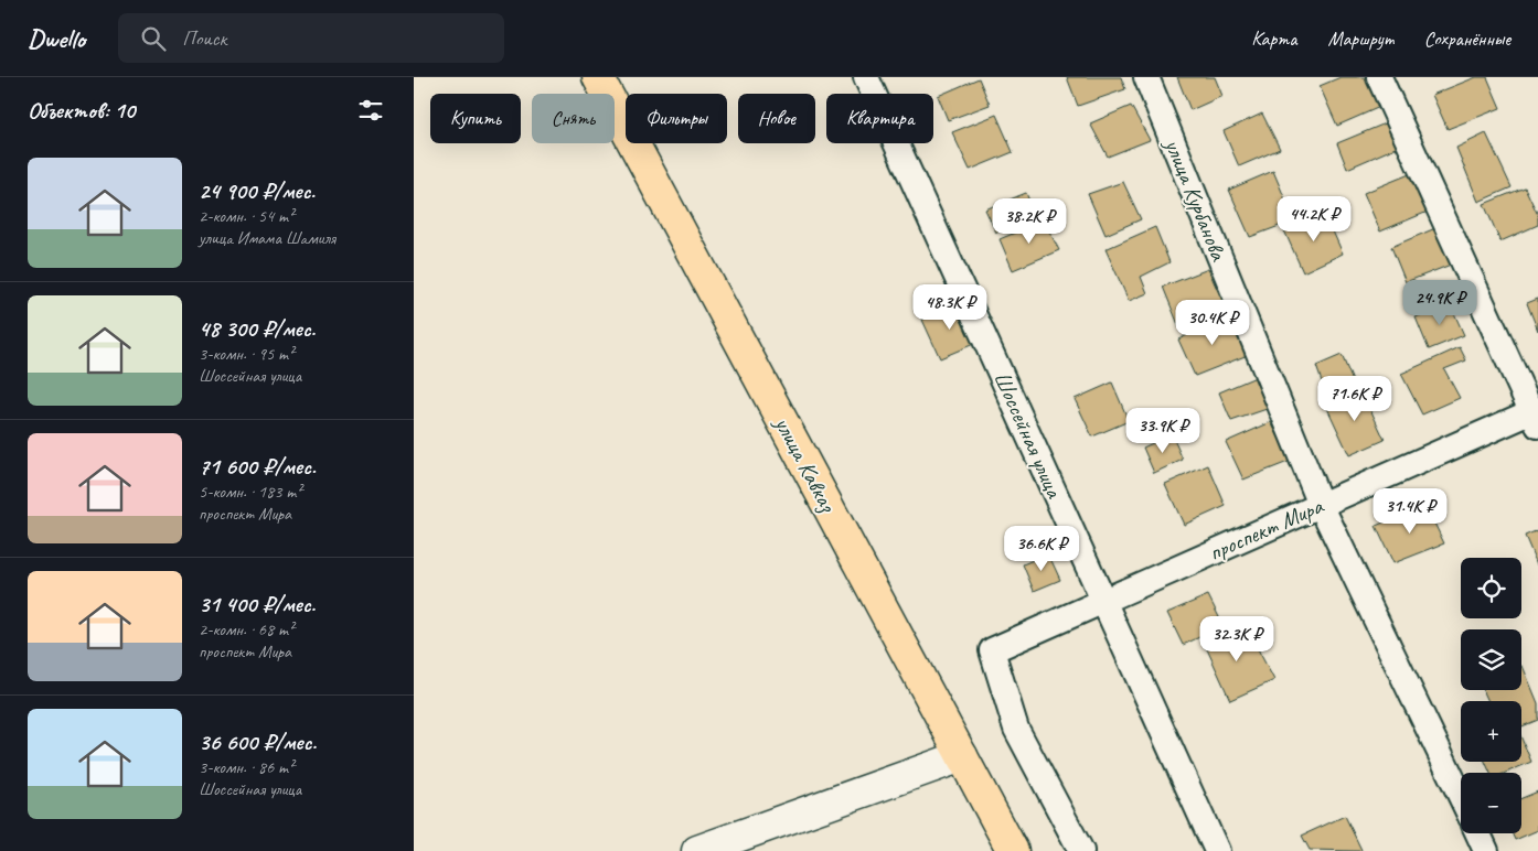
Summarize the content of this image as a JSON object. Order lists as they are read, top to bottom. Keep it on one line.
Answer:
{"streets":{"highway":["улица Кавказ"],"street":["улица Курбанова","Шоссейная улица","проспект Мира"]},"crossings":[["улица Курбанова","проспект Мира"],["Шоссейная улица","проспект Мира"]],"page":{"header":"Dwello","search":"Поиск","nav":["Карта","Маршрут","Сохранённые"],"heading":"Объектов: 10","chip":["Купить","Снять","Фильтры","Новое","Квартира"],"list":[{"name":"24 900 ₽/мес.","note":"2-комн. · 54 m² · улица Имама Шамиля"},{"name":"48 300 ₽/мес.","note":"3-комн. · 95 m² · Шоссейная улица"},{"name":"71 600 ₽/мес.","note":"5-комн. · 183 m² · проспект Мира"},{"name":"31 400 ₽/мес.","note":"2-комн. · 68 m² · проспект Мира"},{"name":"36 600 ₽/мес.","note":"3-комн. · 86 m² · Шоссейная улица"}],"price":["44.2K ₽","38.2K ₽","24.9K ₽","48.3K ₽","30.4K ₽","71.6K ₽","33.9K ₽","31.4K ₽","36.6K ₽","32.3K ₽"],"map_buttons":["+","−"]}}
